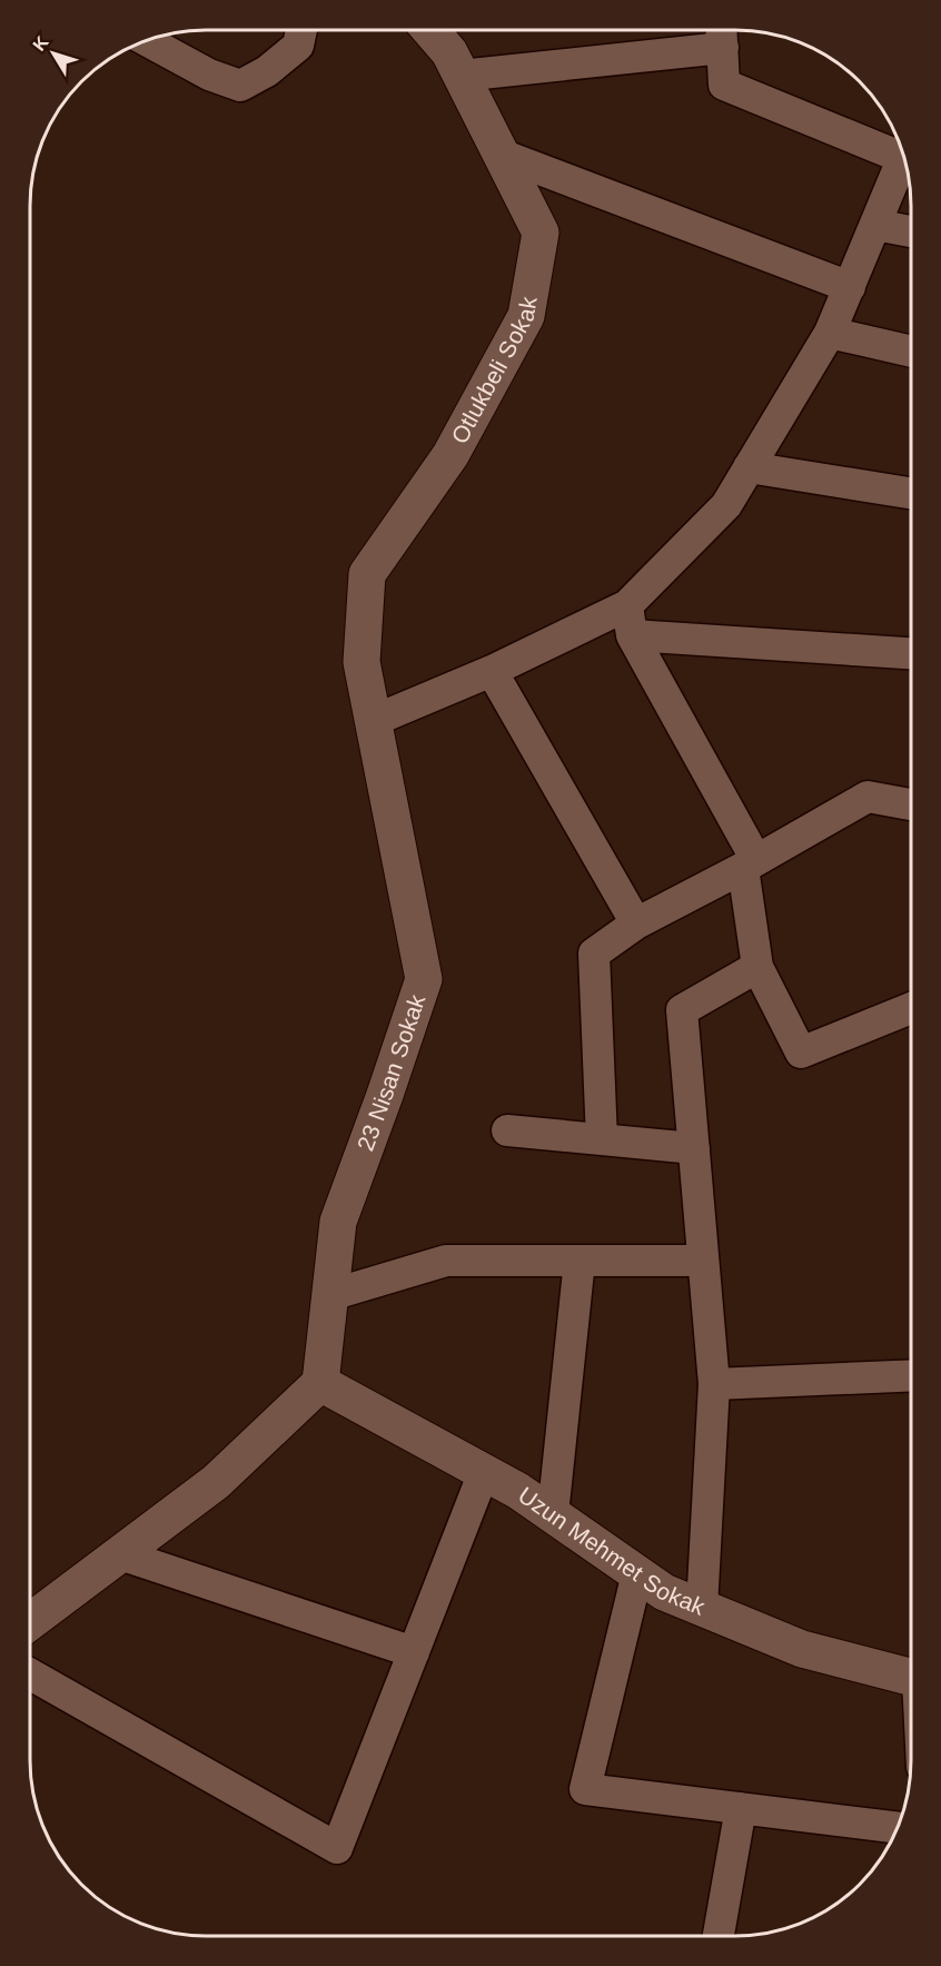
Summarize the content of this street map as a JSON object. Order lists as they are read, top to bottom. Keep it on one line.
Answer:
{"streets":{"street":["Otlukbeli Sokak","23 Nisan Sokak","Uzun Mehmet Sokak"]},"crossings":[["Otlukbeli Sokak","23 Nisan Sokak"],["23 Nisan Sokak","Uzun Mehmet Sokak"]],"north":"top left"}
